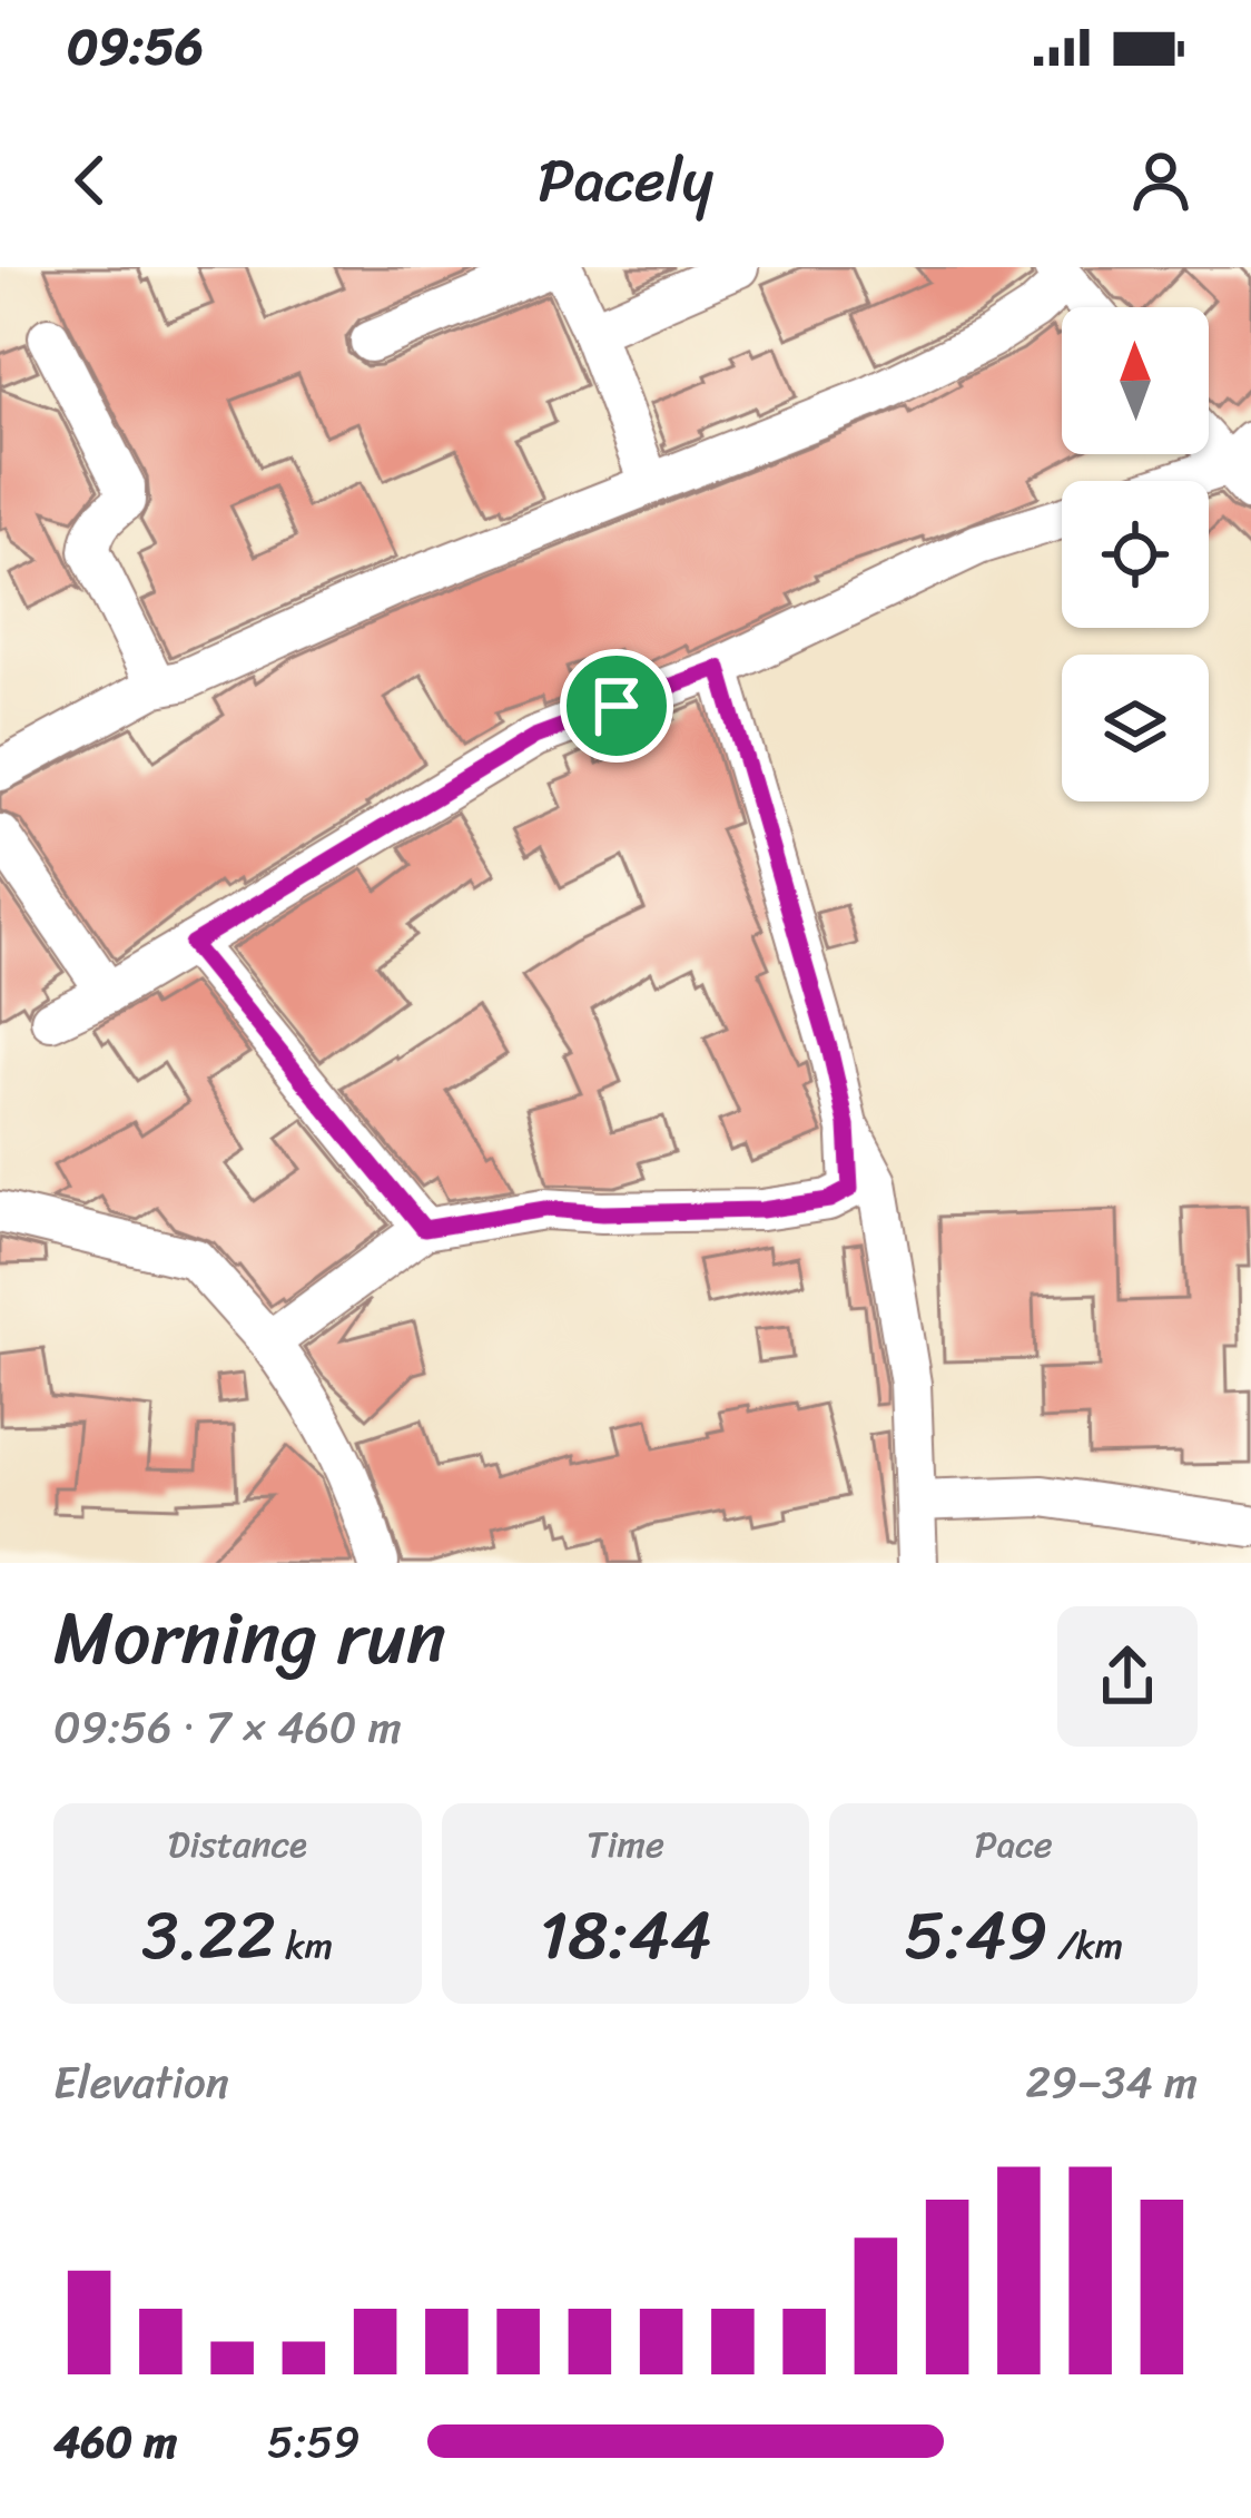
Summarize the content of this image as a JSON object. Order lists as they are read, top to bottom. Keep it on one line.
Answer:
{"north":"top","page":{"status":"09:56","header":"Pacely","heading":["Morning run","09:56 · 7 × 460 m"],"stats":[["Distance","3.22 km"],["Time","18:44"],["Pace","5:49 /km"]],"chart":["Elevation","29–34 m"],"list":[{"name":"460 m","note":"5:59"}]}}
